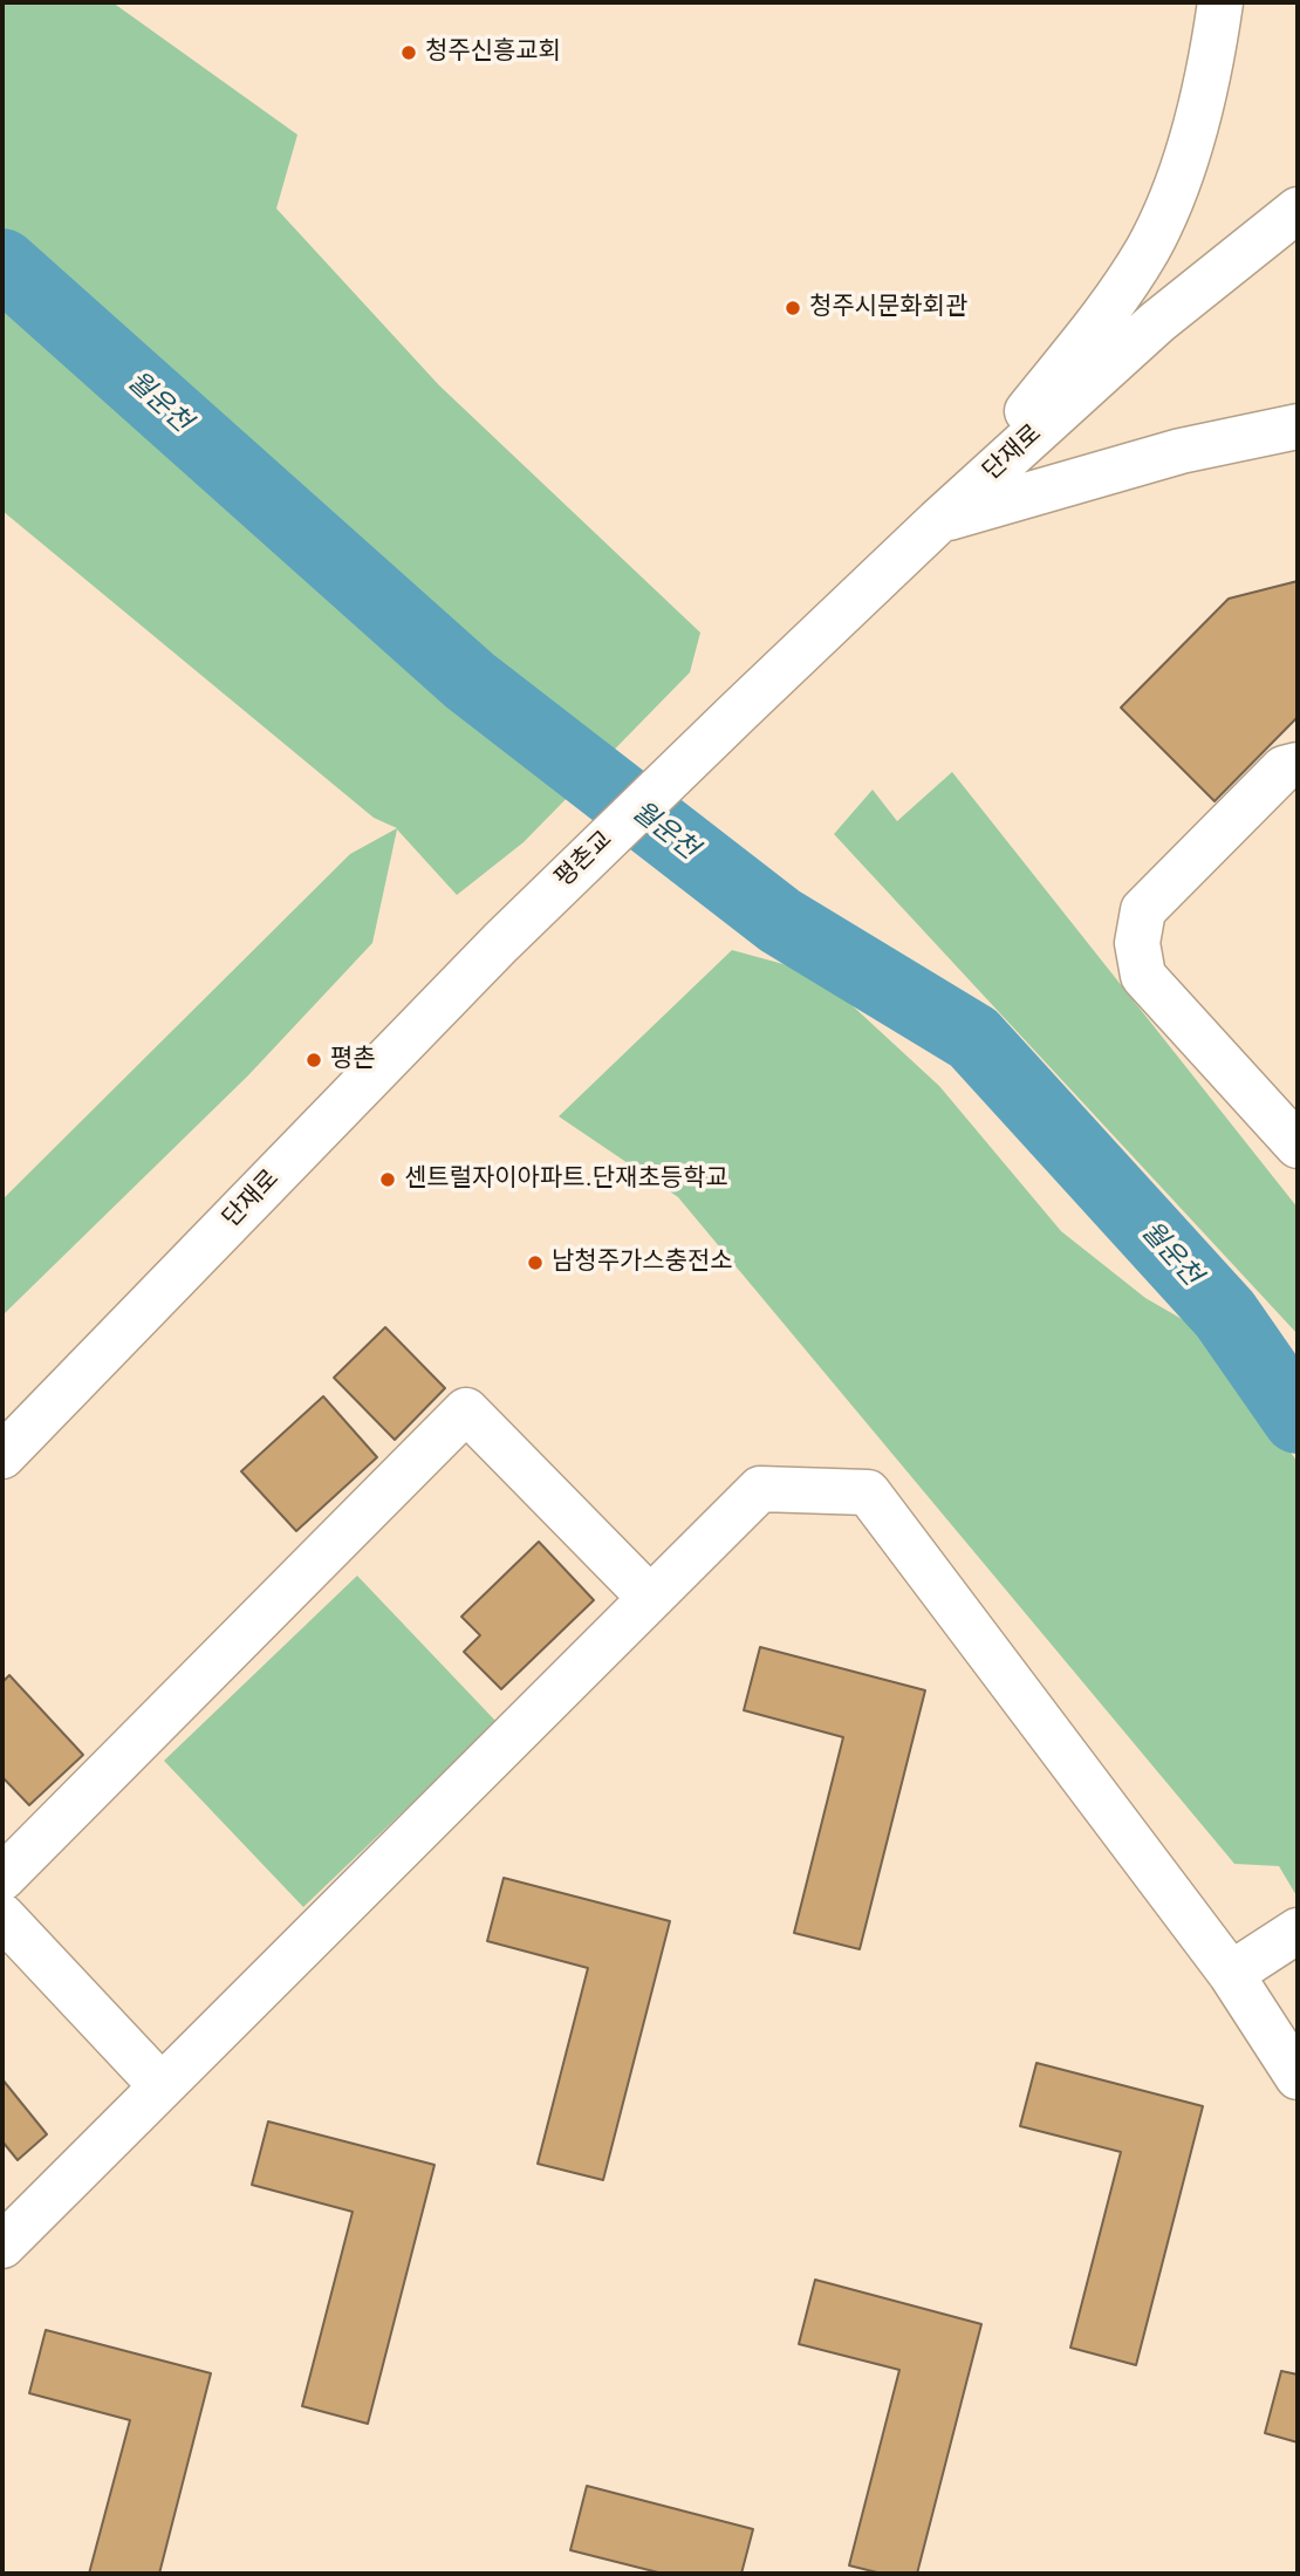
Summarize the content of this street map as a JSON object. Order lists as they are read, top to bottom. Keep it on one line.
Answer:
{"streets":{"street":["단재로","평촌교"]},"crossings":[["단재로","평촌교"]],"water":["월운천"],"places":["청주신흥교회","청주시문화회관","평촌","센트럴자이아파트.단재초등학교","남청주가스충전소"]}
